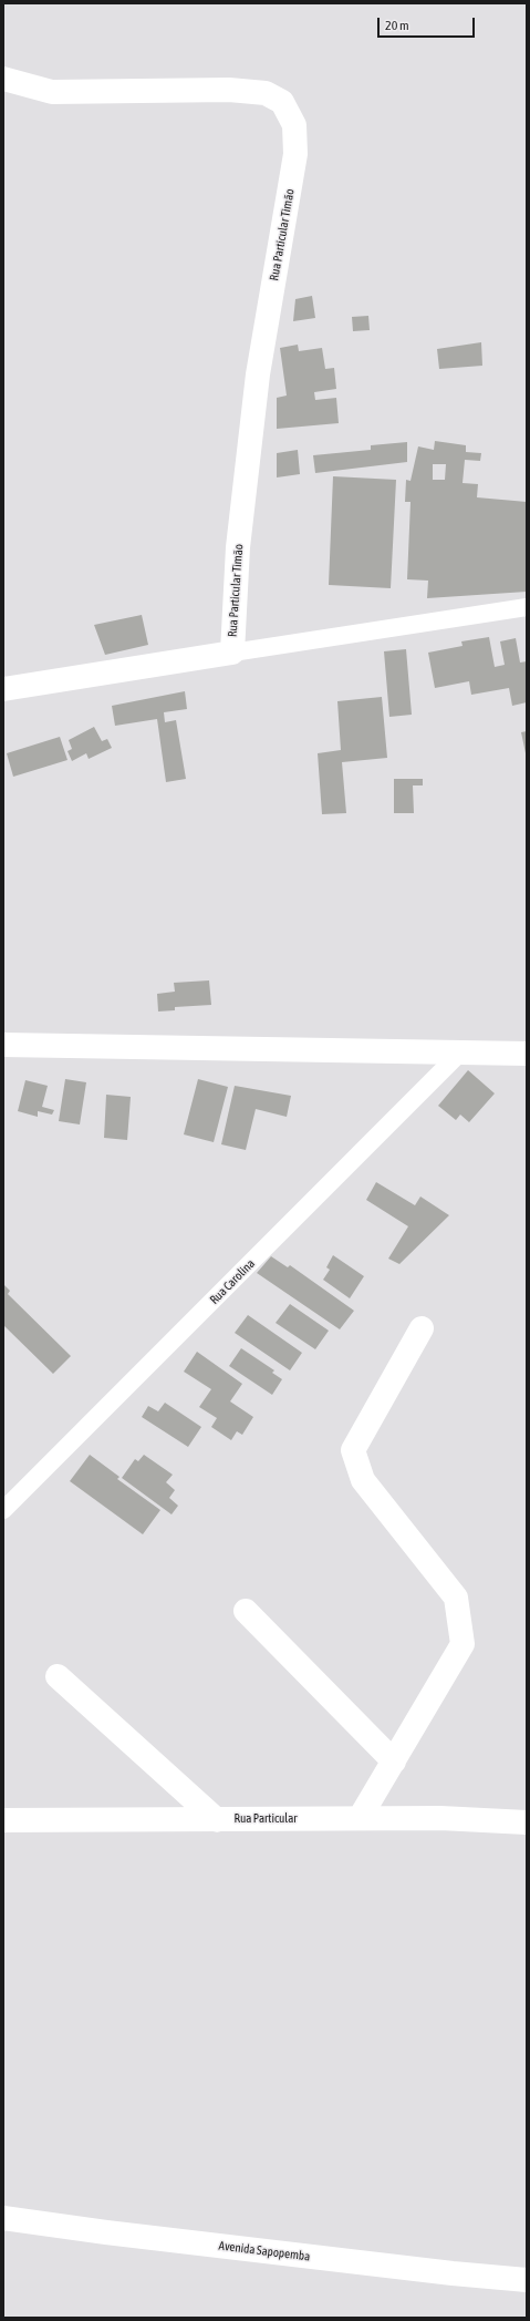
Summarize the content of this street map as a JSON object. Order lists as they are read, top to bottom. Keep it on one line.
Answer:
{"streets":{"street":["Rua Particular Timão","Rua Particular","Avenida Sapopemba"],"lane":["Rua Carolina"]},"scale_bar":"20 m"}
